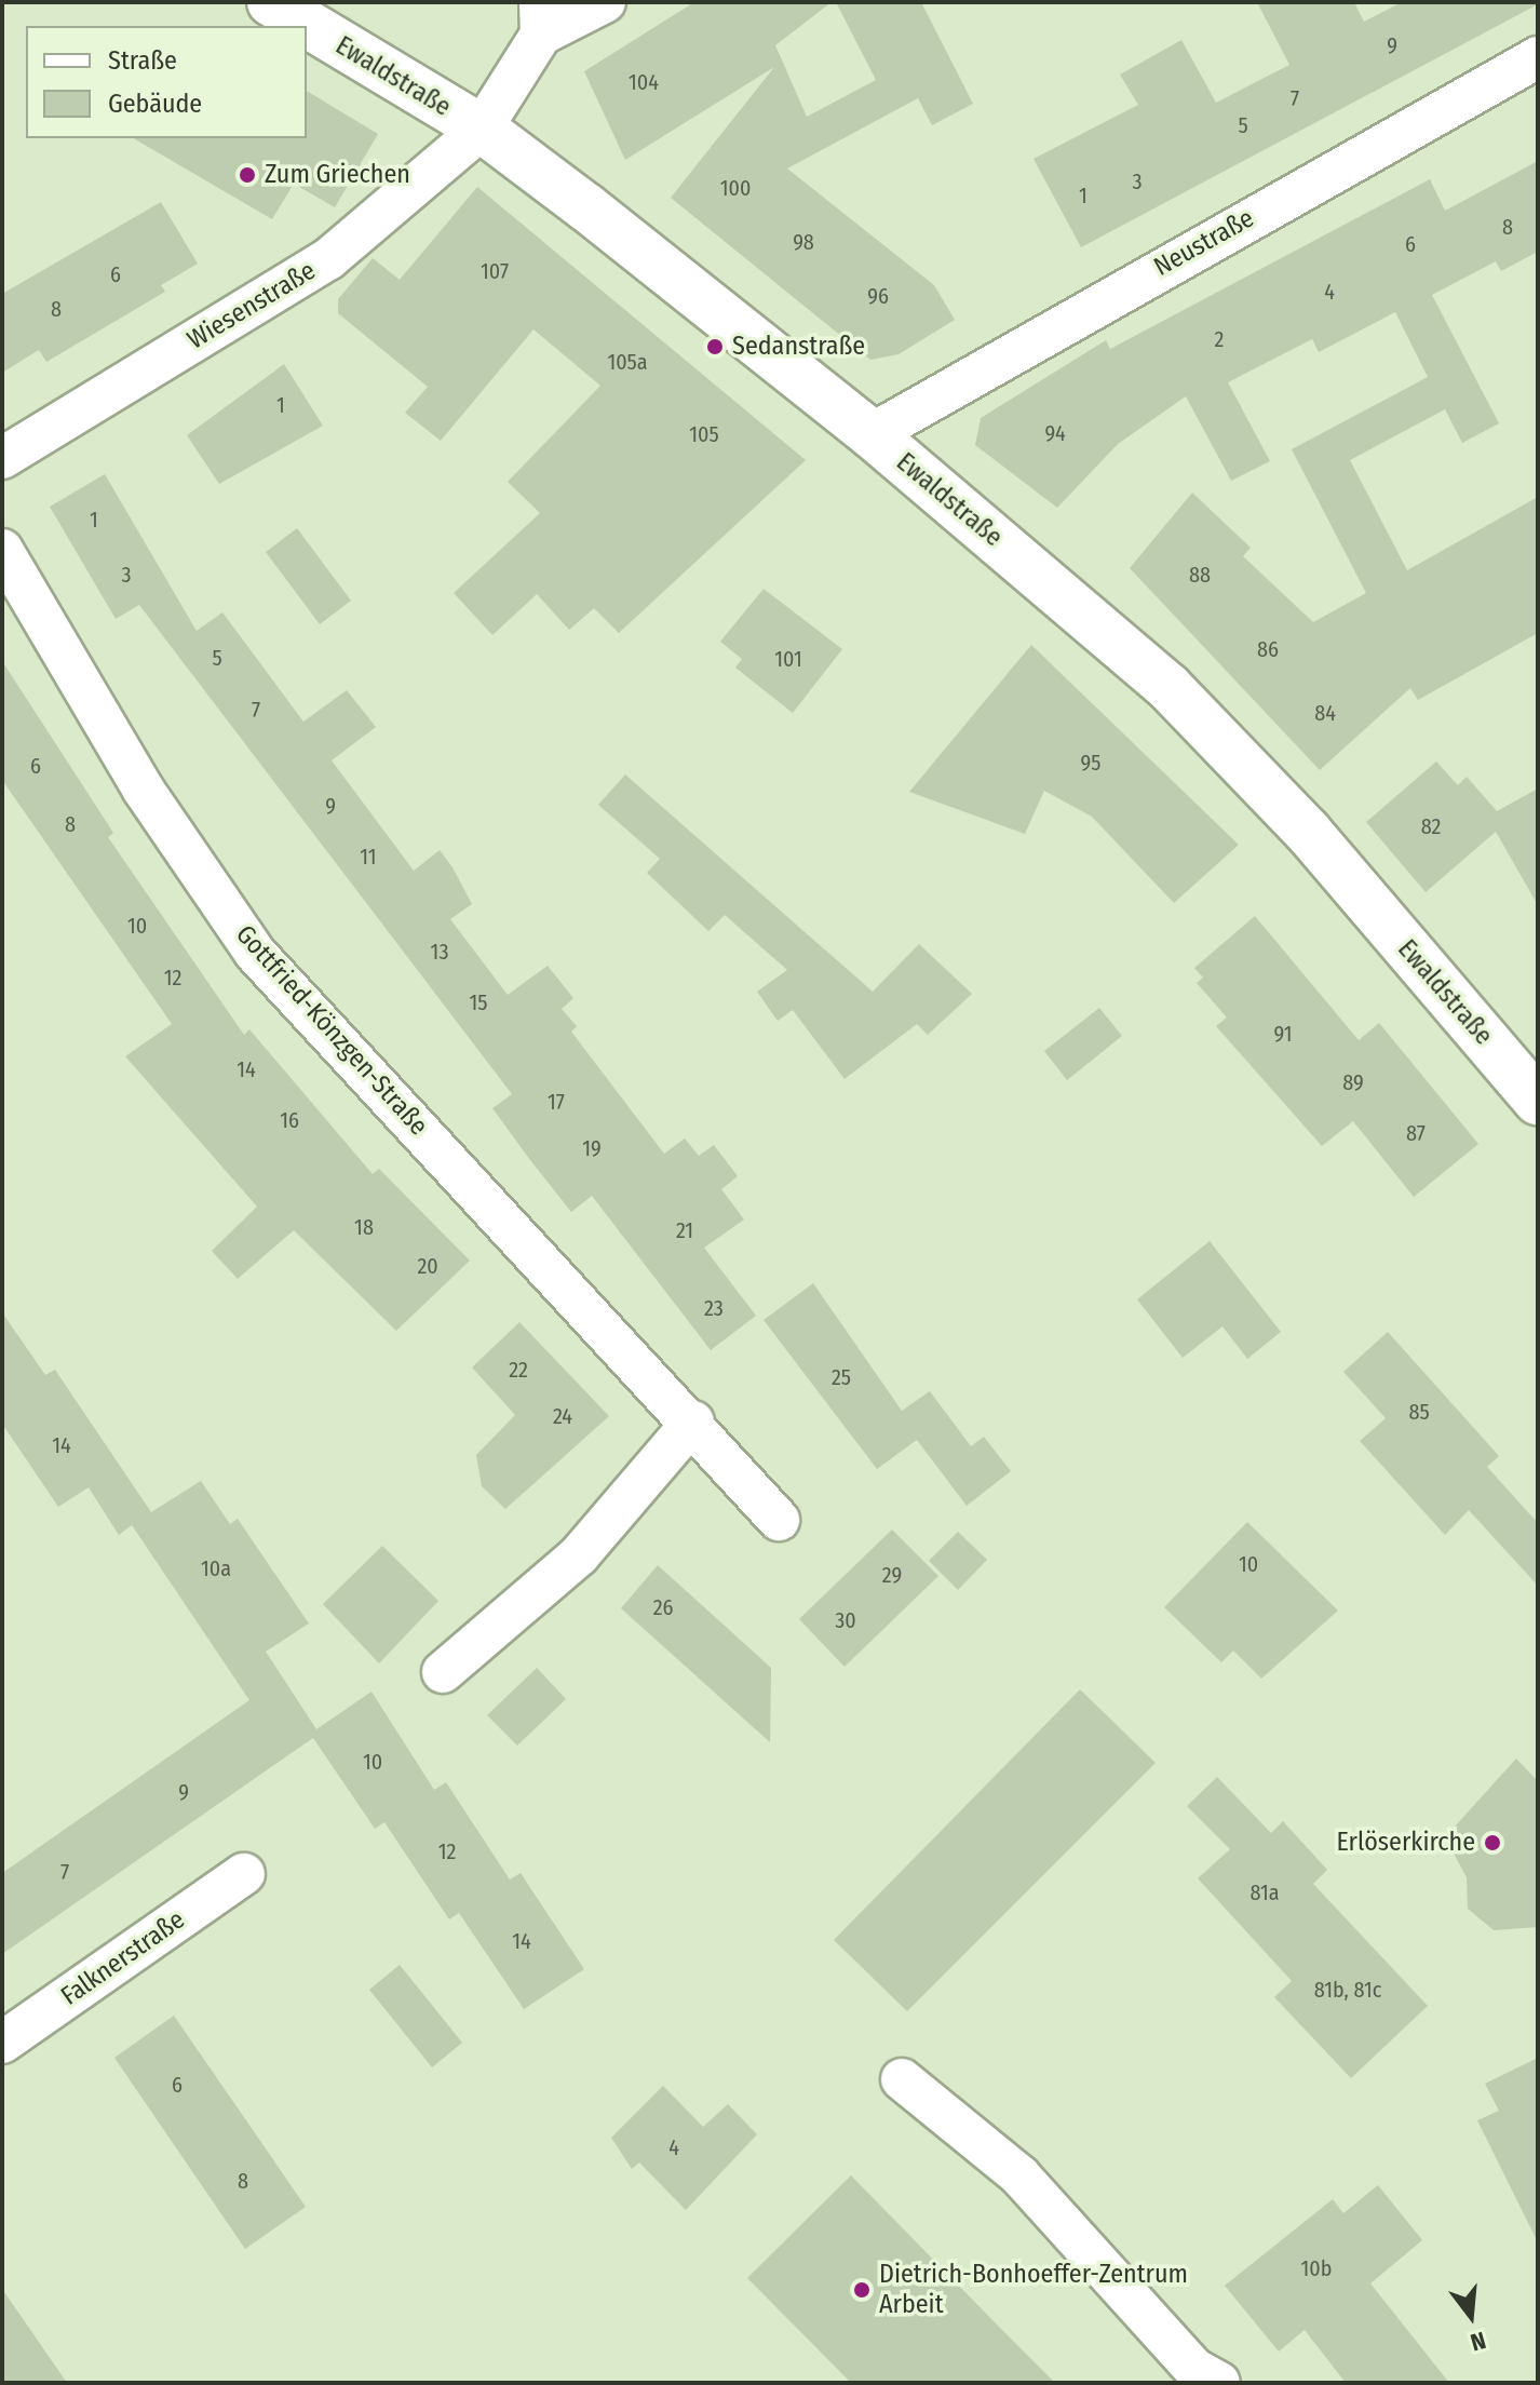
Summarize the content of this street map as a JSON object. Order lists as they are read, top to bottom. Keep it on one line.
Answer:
{"streets":{"main road":["Ewaldstraße"],"street":["Neustraße","Wiesenstraße","Gottfried-Könzgen-Straße","Falknerstraße"]},"crossings":[["Ewaldstraße","Neustraße"],["Ewaldstraße","Wiesenstraße"]],"places":["Zum Griechen","Sedanstraße","Erlöserkirche","Dietrich-Bonhoeffer-Zentrum Arbeit"],"house_numbers":["9","104","7","5","3","100","1","8","98","6","107","6","4","96","8","2","105a","1","94","105","1","3","88","86","5","101","7","84","95","6","9","8","82","11","10","13","12","15","91","14","89","17","16","87","19","18","21","20","23","22","25","85","24","14","10","10a","29","26","30","10","9","12","7","81a","14","81b, 81c","6","4","8","10b"],"legend":["Straße","Gebäude"],"north":"bottom"}
